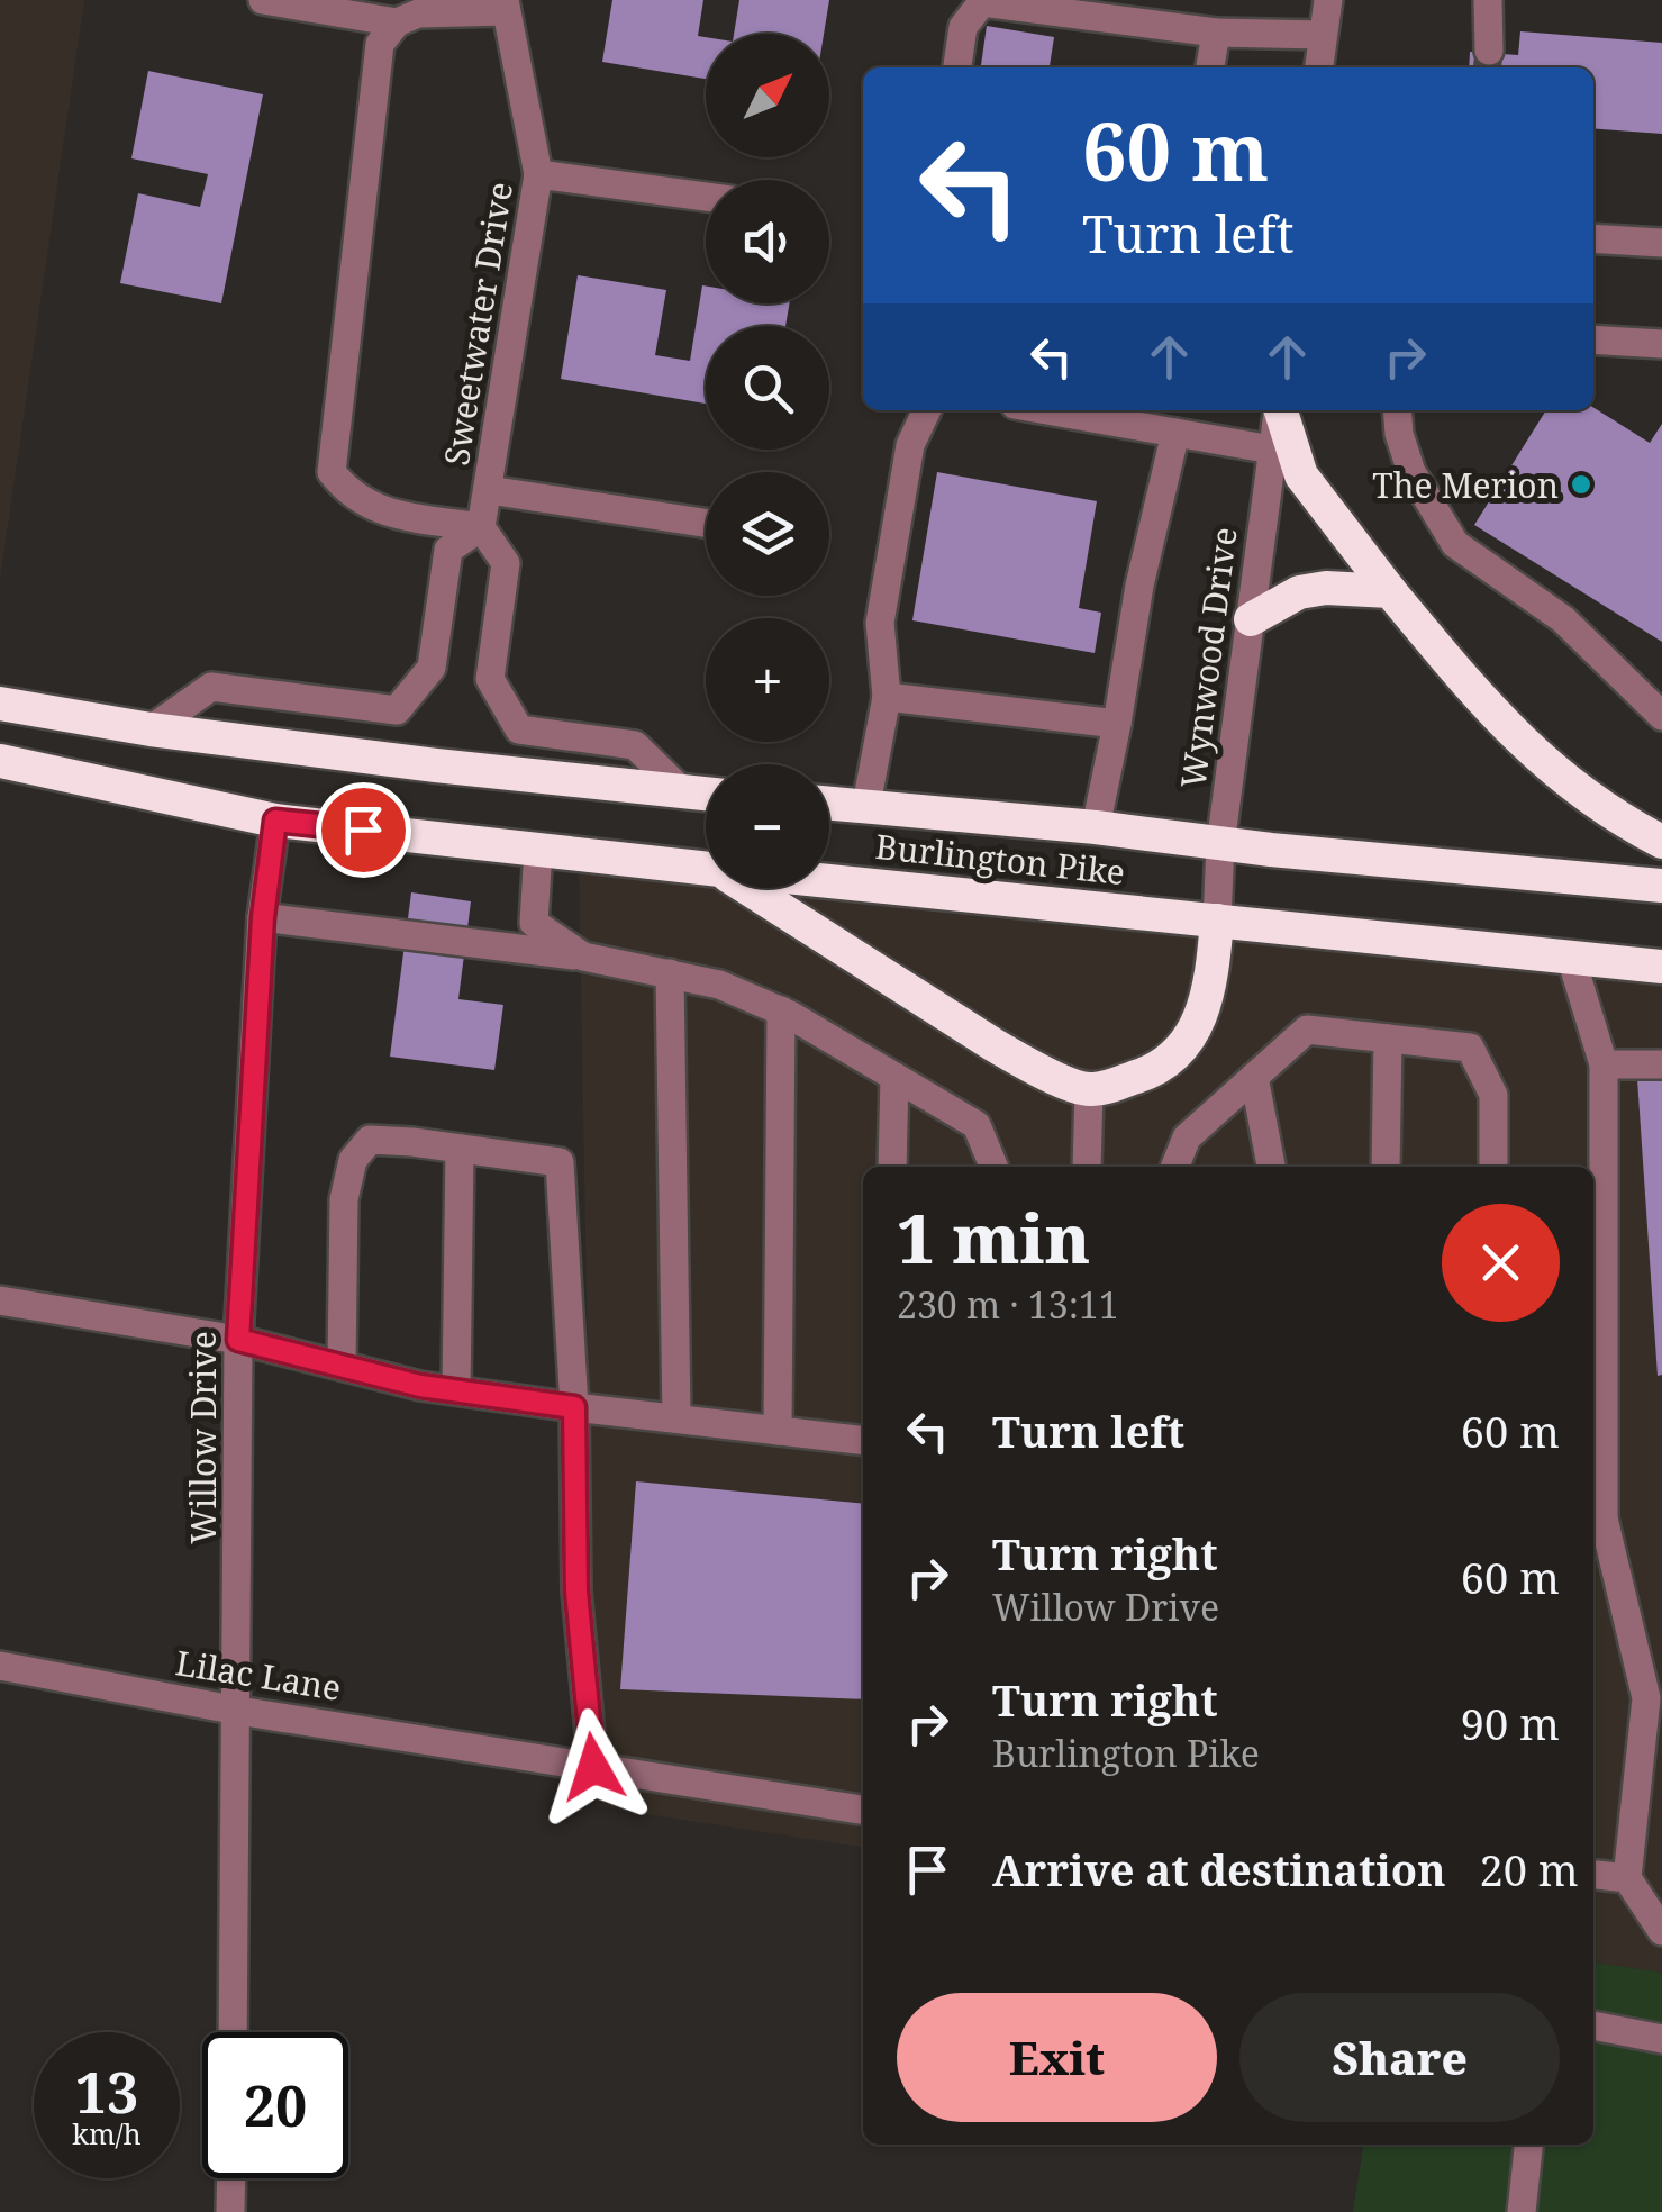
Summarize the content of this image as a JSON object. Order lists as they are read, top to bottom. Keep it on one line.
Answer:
{"streets":{"highway":["Burlington Pike"],"street":["Sweetwater Drive","Wynwood Drive","Willow Drive","Lilac Lane"]},"crossings":[["Wynwood Drive","Burlington Pike"],["Burlington Pike","Willow Drive"],["Willow Drive","Lilac Lane"]],"places":["The Merion"],"north":"top right","page":{"map_buttons":["+","−"],"turn":["60 m","Turn left"],"heading":["1 min","230 m · 13:11"],"list":[{"name":"Turn left","value":"60 m"},{"name":"Turn right","note":"Willow Drive","value":"60 m"},{"name":"Turn right","note":"Burlington Pike","value":"90 m"},{"name":"Arrive at destination","value":"20 m"}],"buttons":["Exit","Share"],"speed":"13 km/h","limit":"20"}}
